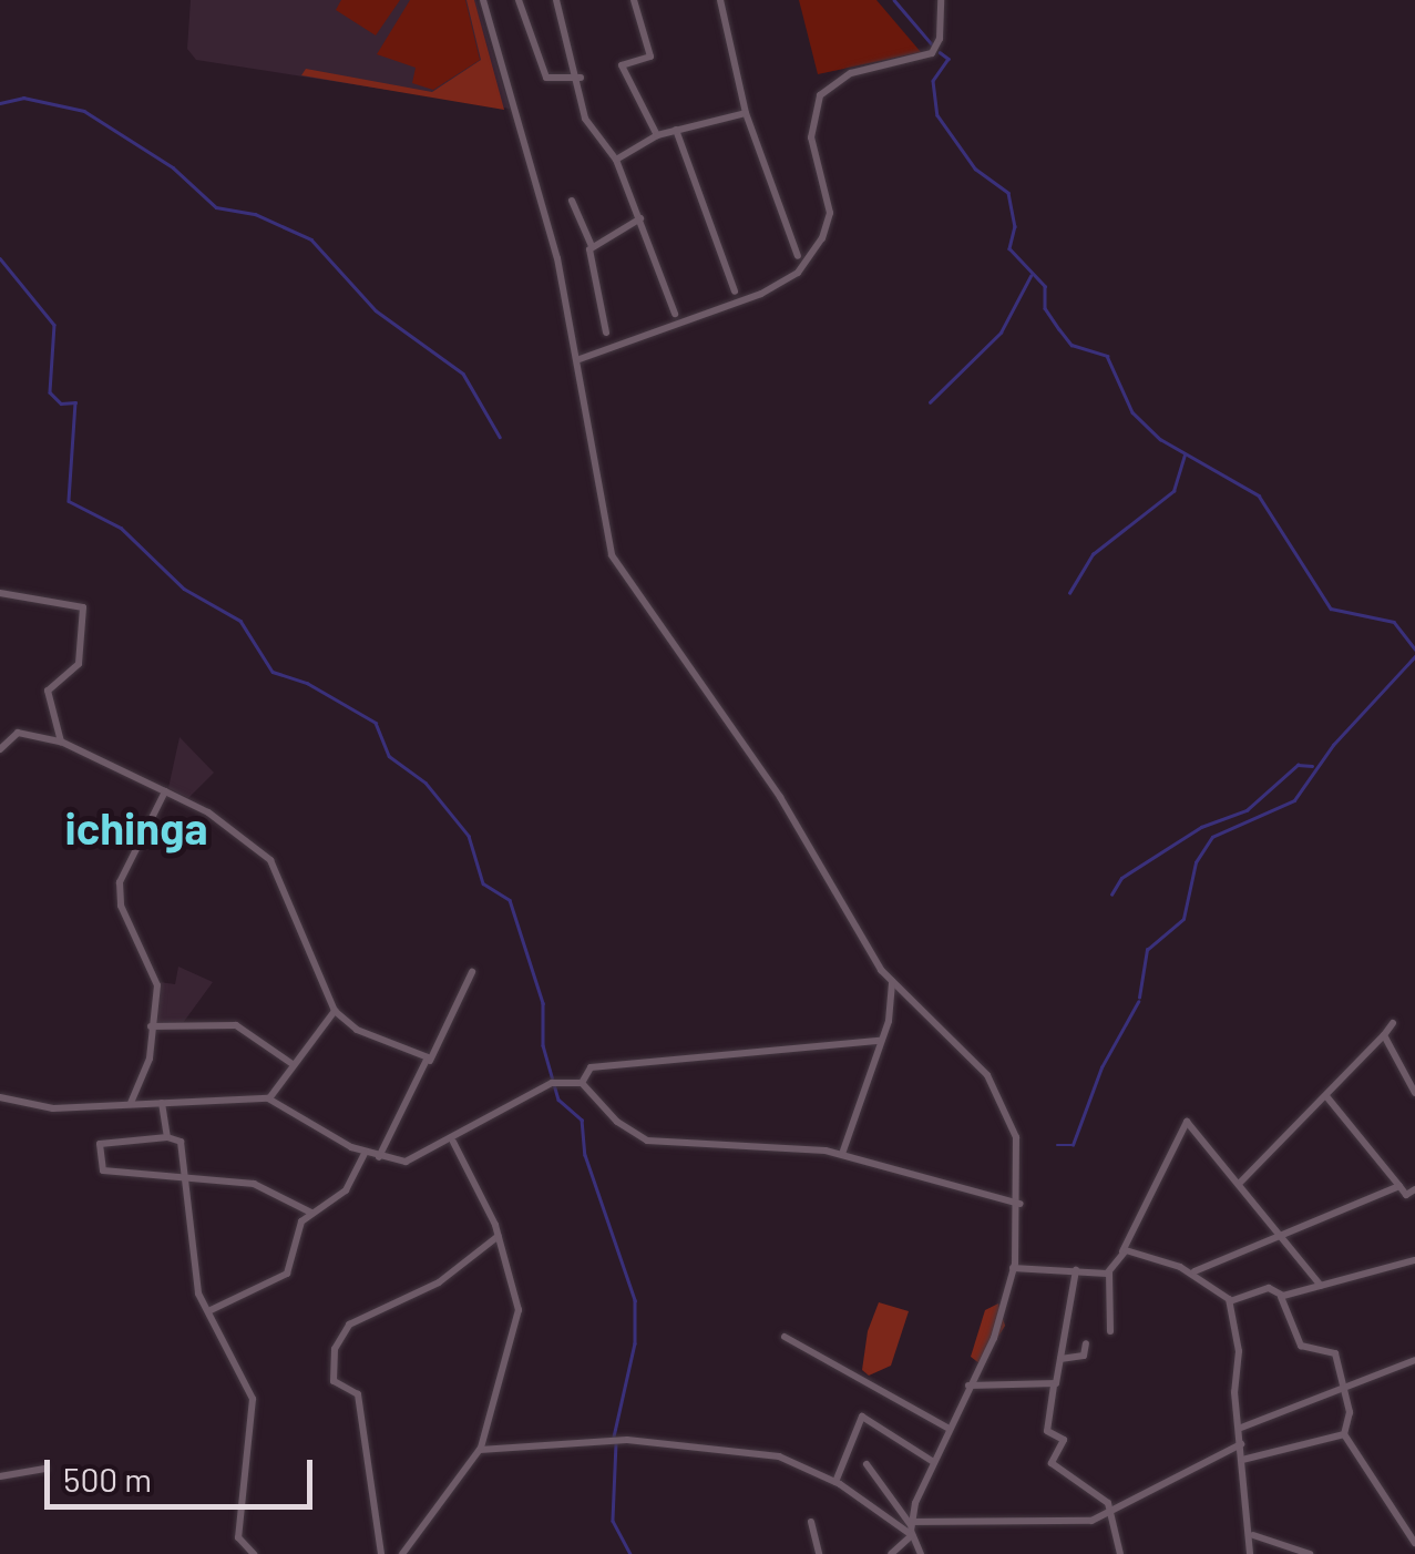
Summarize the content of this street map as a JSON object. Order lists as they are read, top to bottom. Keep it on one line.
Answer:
{"districts":["ichinga"],"scale_bar":"500 m"}
